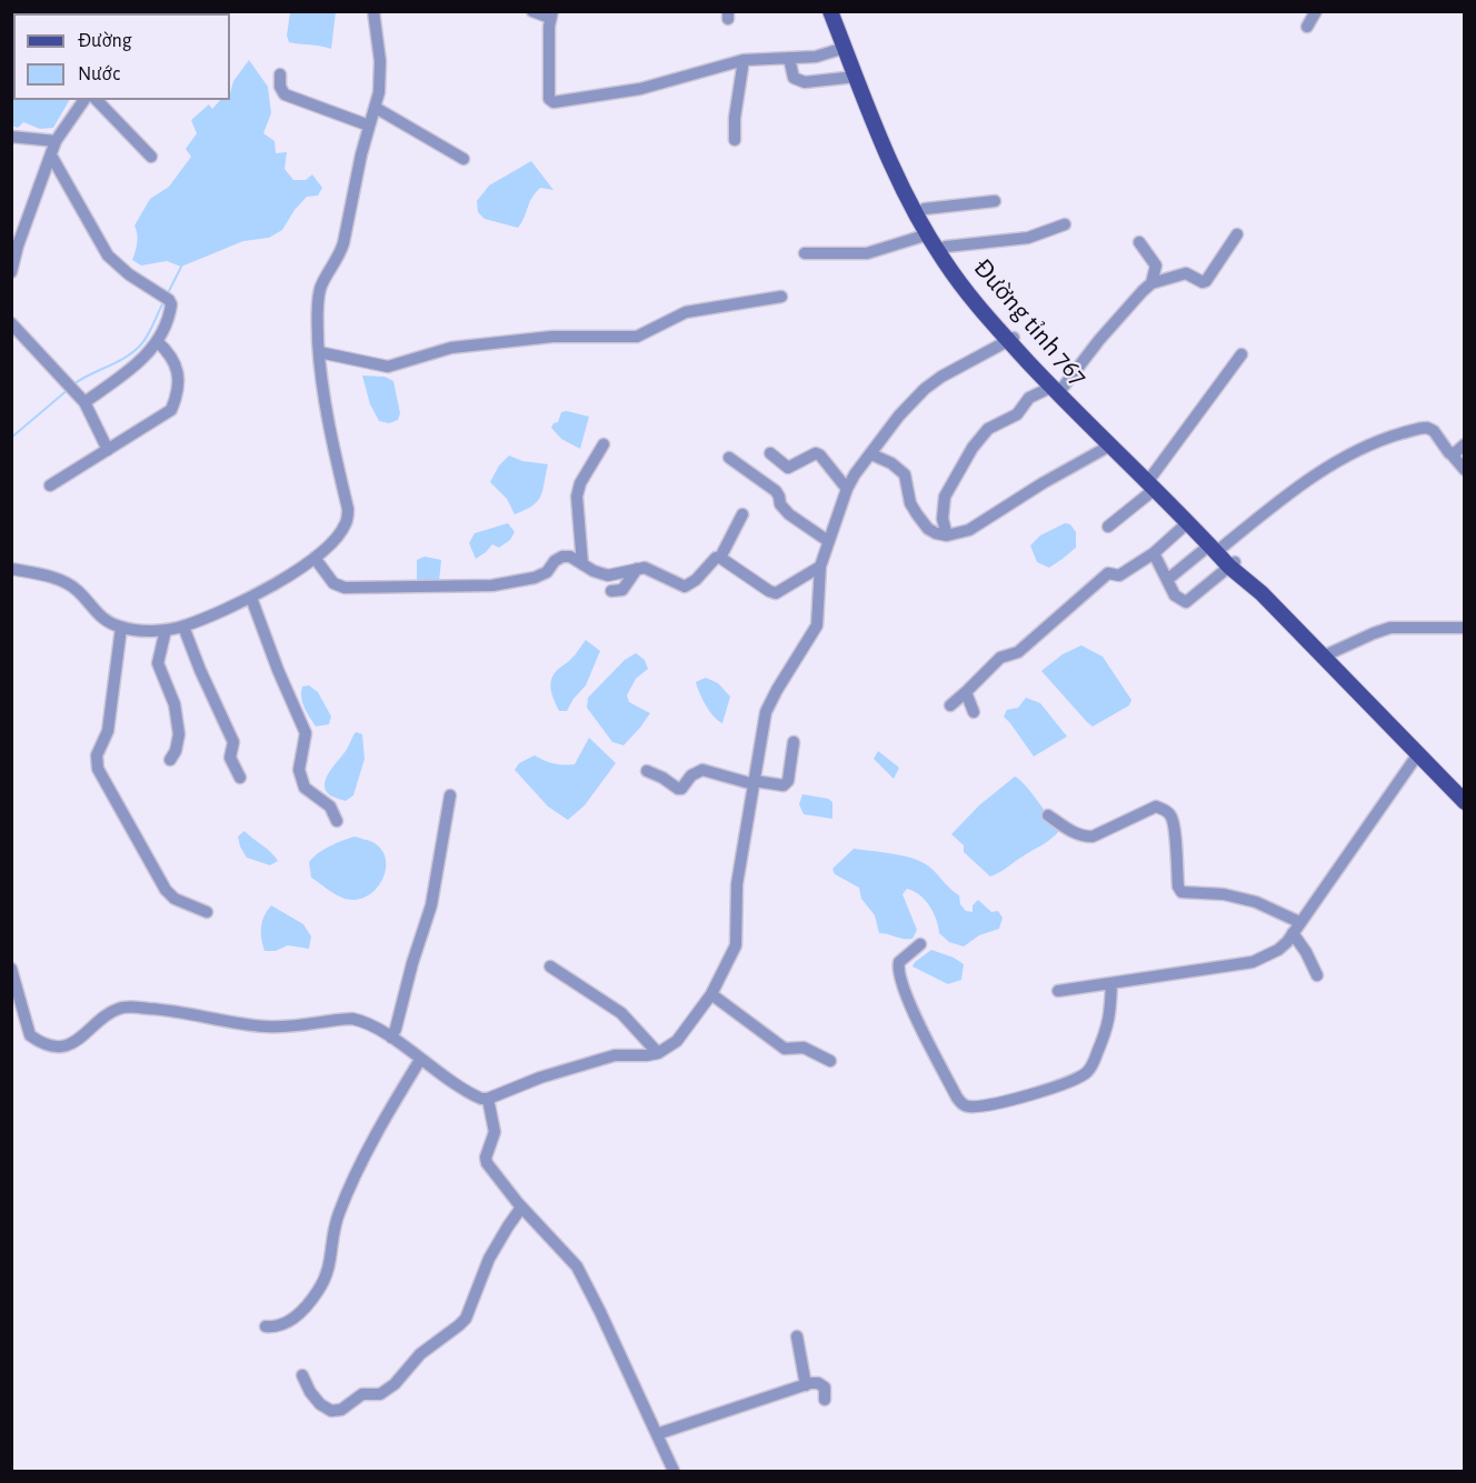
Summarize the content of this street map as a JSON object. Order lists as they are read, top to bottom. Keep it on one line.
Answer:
{"streets":{"main road":["Đường tỉnh 767"]},"legend":["Đường","Nước"]}
